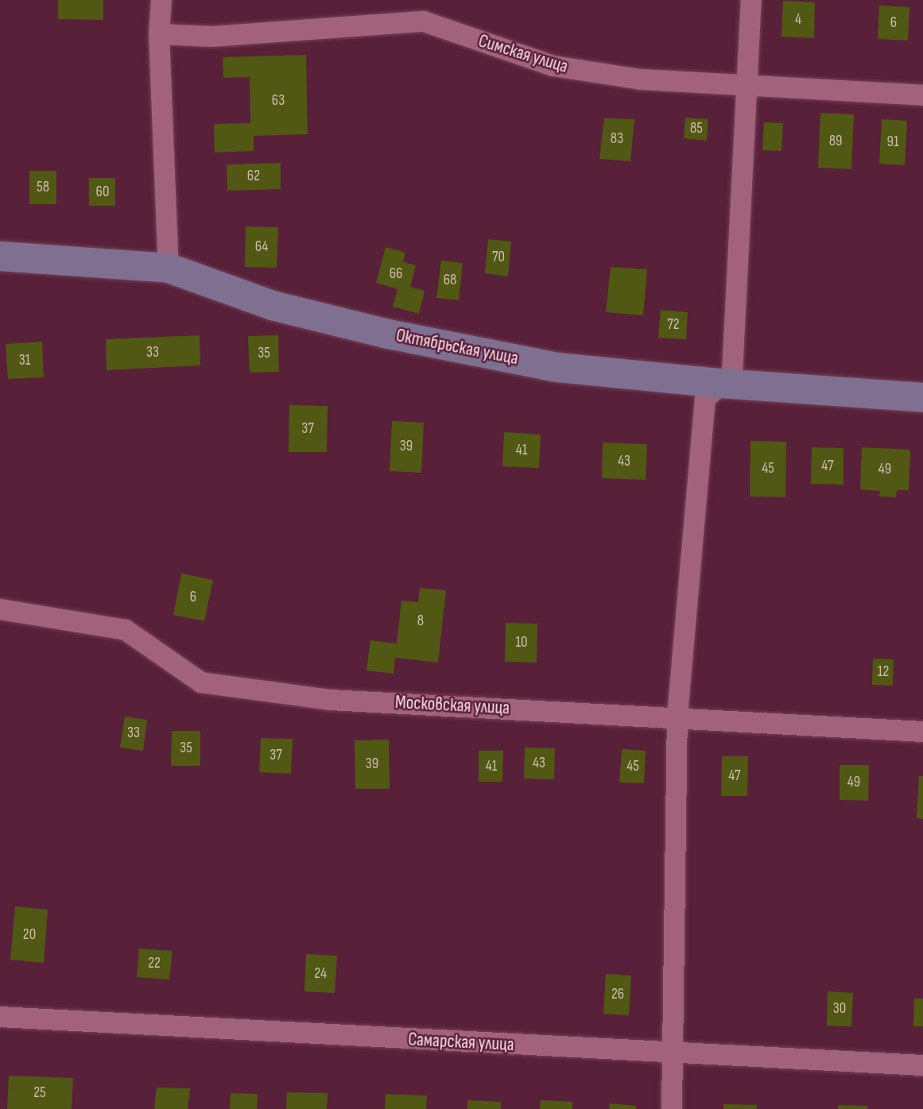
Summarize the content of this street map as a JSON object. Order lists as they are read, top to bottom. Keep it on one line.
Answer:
{"streets":{"main road":["Октябрьская улица"],"street":["Симская улица","Московская улица","Самарская улица"]},"house_numbers":["4","6","63","85","83","89","91","62","58","60","64","70","66","68","72","33","35","31","37","39","41","43","47","45","49","6","8","10","12","33","35","37","43","39","41","45","47","49","20","22","24","26","30","25"]}
